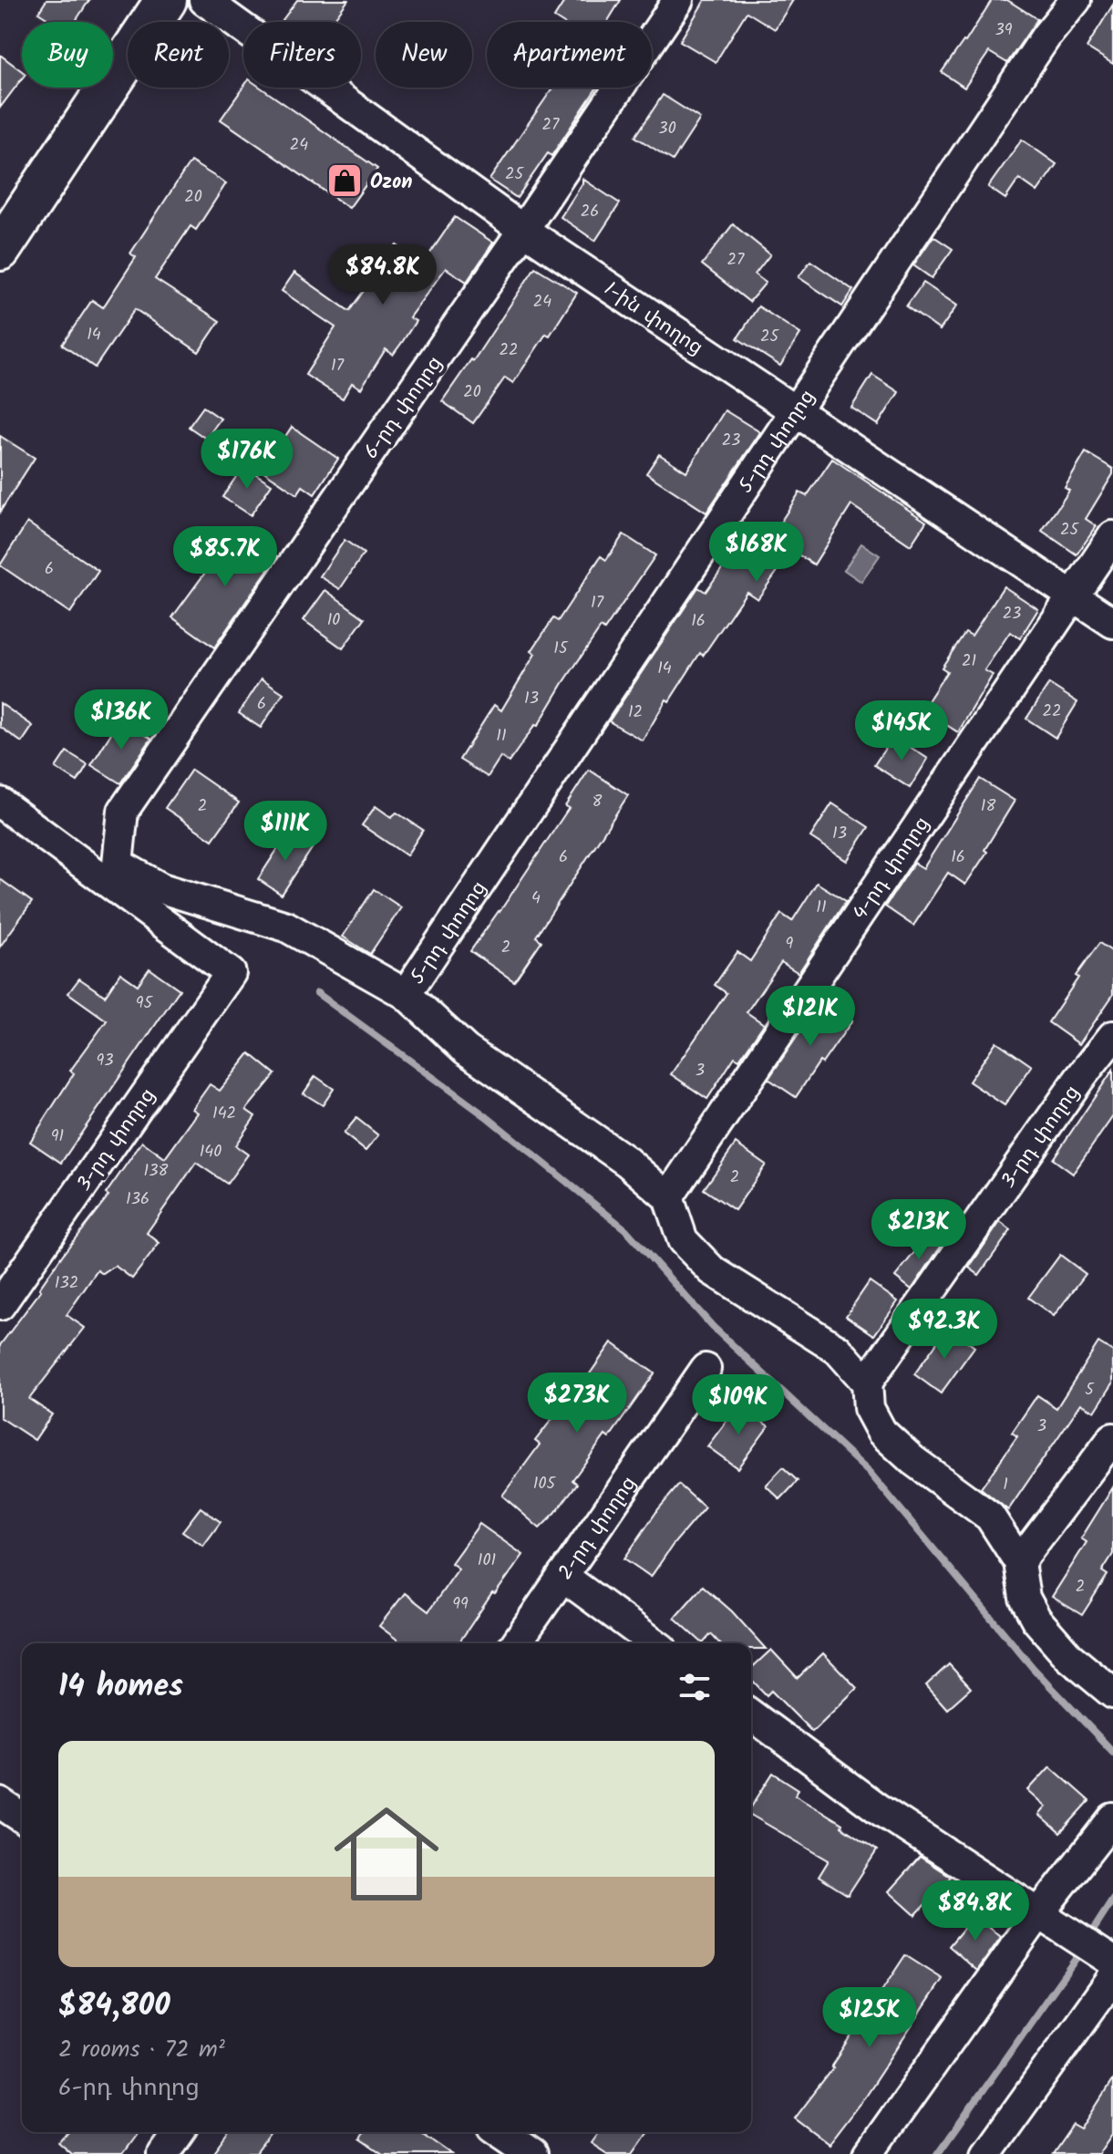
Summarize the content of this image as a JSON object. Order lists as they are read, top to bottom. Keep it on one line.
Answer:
{"streets":{"street":["1-ին փողոց","6-րդ փողոց","5-րդ փողոց","4-րդ փողոց","3-րդ փողոց","2-րդ փողոց"]},"crossings":[["1-ին փողոց","6-րդ փողոց"],["1-ին փողոց","5-րդ փողոց"],["1-ին փողոց","4-րդ փողոց"],["6-րդ փողոց","3-րդ փողոց"]],"places":{"shop":["Ozon"]},"house_numbers":["39","27","30","24","25","20","26","27","24","14","25","22","17","20","23","25","6","17","23","10","16","15","21","14","13","6","22","12","11","8","2","18","13","6","16","4","11","9","2","95","93","3","142","91","140","138","2","136","132","5","3","105","1","101","2","99"],"page":{"chip":["Buy","Rent","Filters","New","Apartment"],"price":["$84.8K","$176K","$168K","$85.7K","$136K","$145K","$111K","$121K","$213K","$92.3K","$273K","$109K","$84.8K","$125K"],"heading":"14 homes","list":[{"name":"$84,800","note":"2 rooms · 72 m² · 6-րդ փողոց"}]}}
